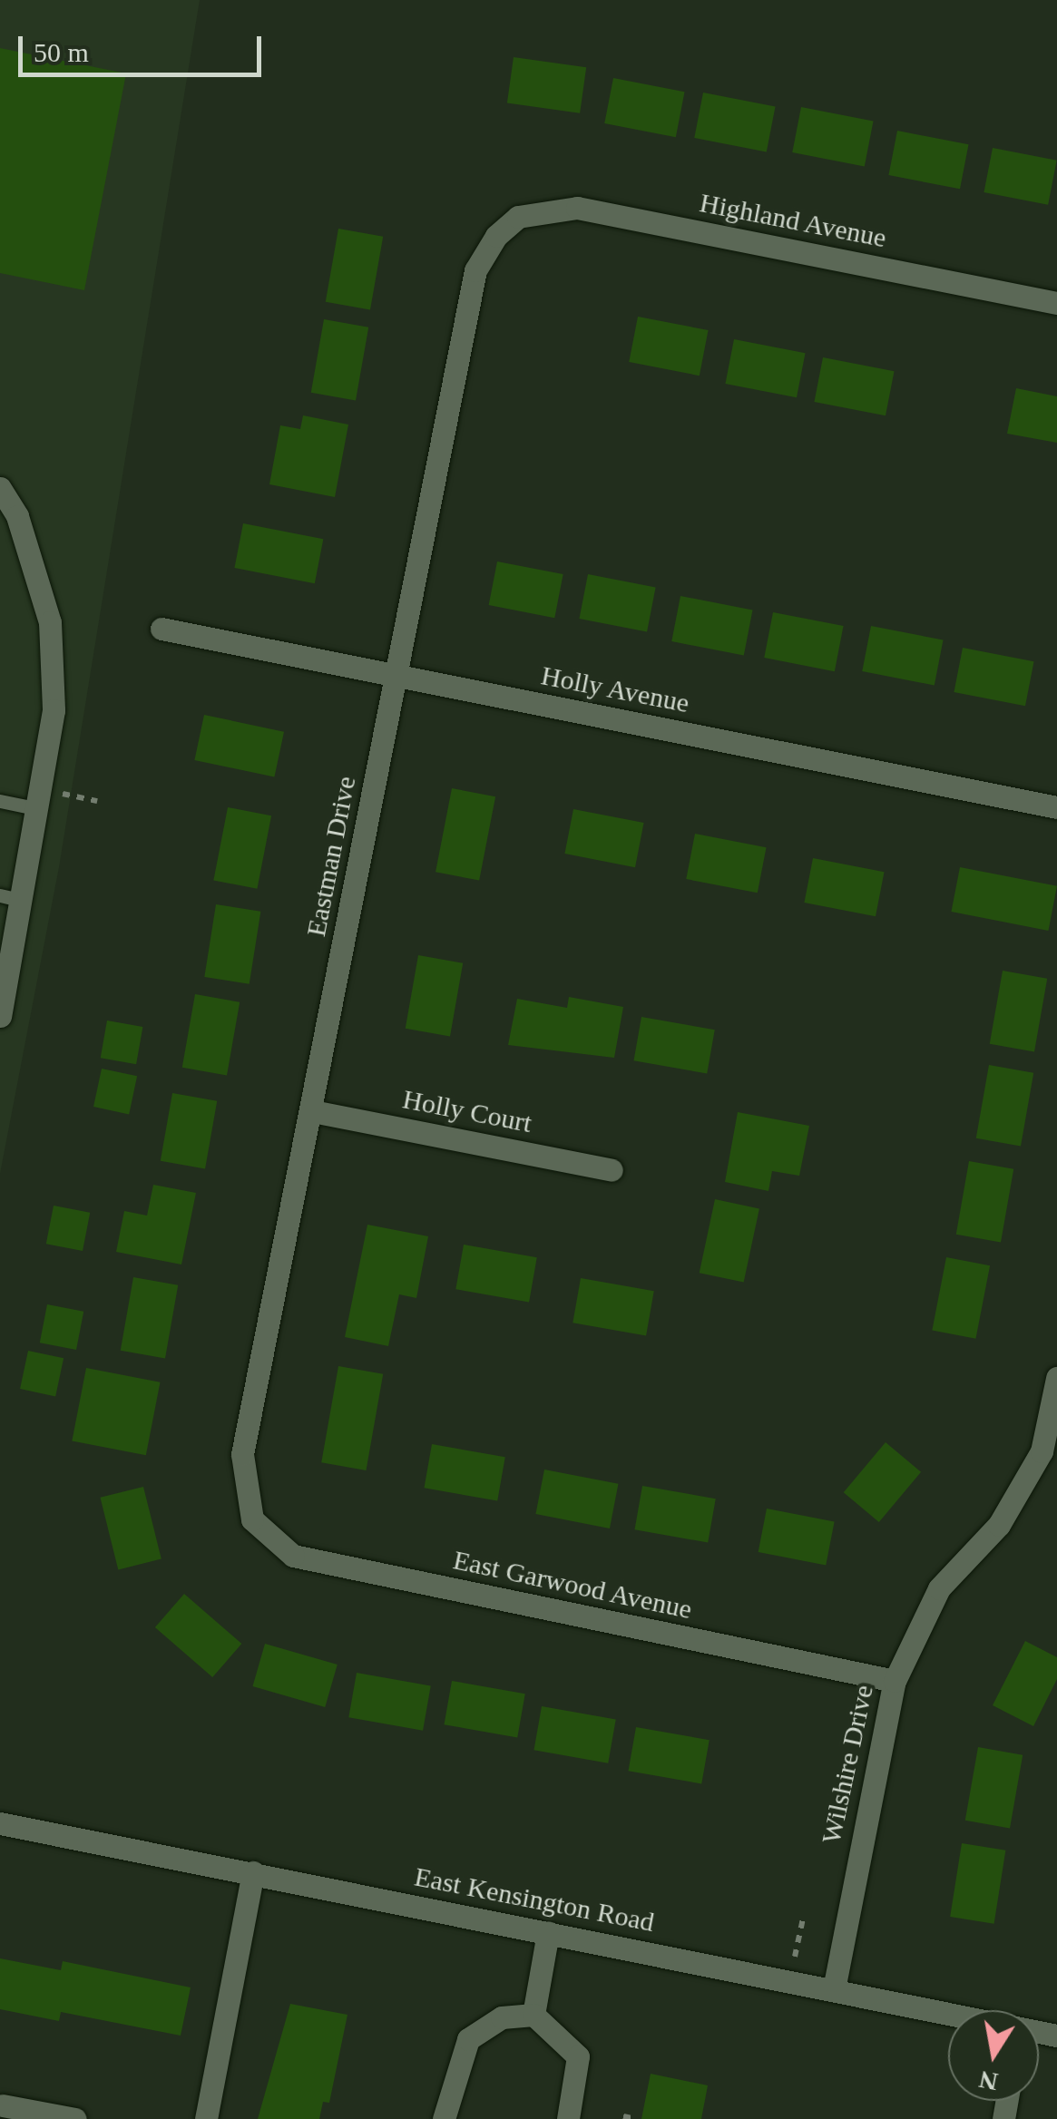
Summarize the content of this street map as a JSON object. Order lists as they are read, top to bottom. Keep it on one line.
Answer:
{"streets":{"street":["Highland Avenue","Holly Avenue","Eastman Drive","Holly Court","East Garwood Avenue","Wilshire Drive","East Kensington Road"]},"crossings":[["Highland Avenue","Eastman Drive"],["Holly Avenue","Eastman Drive"],["Eastman Drive","Holly Court"],["Eastman Drive","East Garwood Avenue"],["East Garwood Avenue","Wilshire Drive"],["Wilshire Drive","East Kensington Road"]],"scale_bar":"50 m","north":"bottom"}
